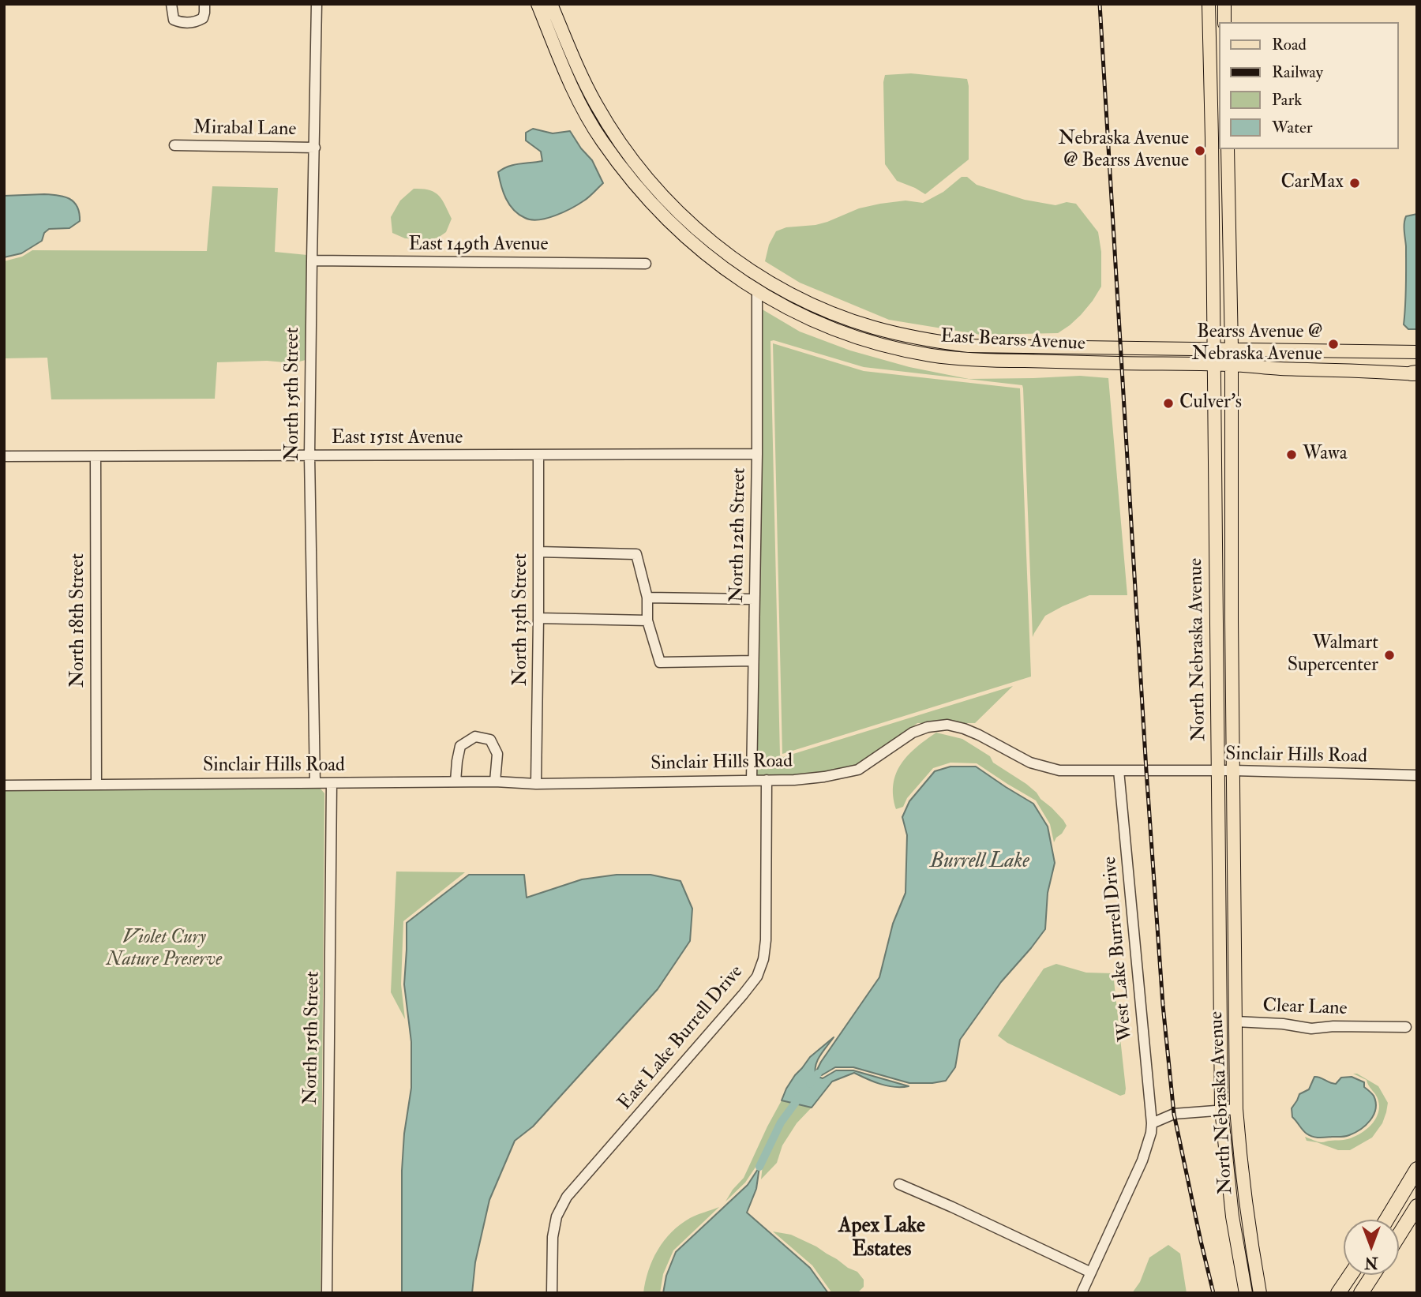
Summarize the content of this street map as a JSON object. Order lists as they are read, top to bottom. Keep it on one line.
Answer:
{"streets":{"main road":["East Bearss Avenue","North Nebraska Avenue"],"street":["Mirabal Lane","East 149th Avenue","North 15th Street","East 151st Avenue","North 12th Street","North 13th Street","North 18th Street","Sinclair Hills Road","West Lake Burrell Drive","Clear Lane","East Lake Burrell Drive"]},"crossings":[["Mirabal Lane","North 15th Street"],["East 149th Avenue","North 15th Street"],["East Bearss Avenue","North 12th Street"],["East Bearss Avenue","North Nebraska Avenue"],["North 15th Street","East 151st Avenue"],["North 15th Street","Sinclair Hills Road"],["East 151st Avenue","North 12th Street"],["East 151st Avenue","North 13th Street"],["East 151st Avenue","North 18th Street"],["North 12th Street","Sinclair Hills Road"],["North 13th Street","Sinclair Hills Road"],["North 18th Street","Sinclair Hills Road"],["North Nebraska Avenue","Sinclair Hills Road"],["North Nebraska Avenue","Clear Lane"],["Sinclair Hills Road","West Lake Burrell Drive"],["Sinclair Hills Road","East Lake Burrell Drive"]],"districts":["Apex Lake Estates"],"water":["Burrell Lake"],"parks":["Violet Cury Nature Preserve"],"places":["Nebraska Avenue @ Bearss Avenue","CarMax","Bearss Avenue @ Nebraska Avenue","Culver's","Wawa","Walmart Supercenter"],"legend":["Road","Railway","Park","Water"],"north":"bottom"}
